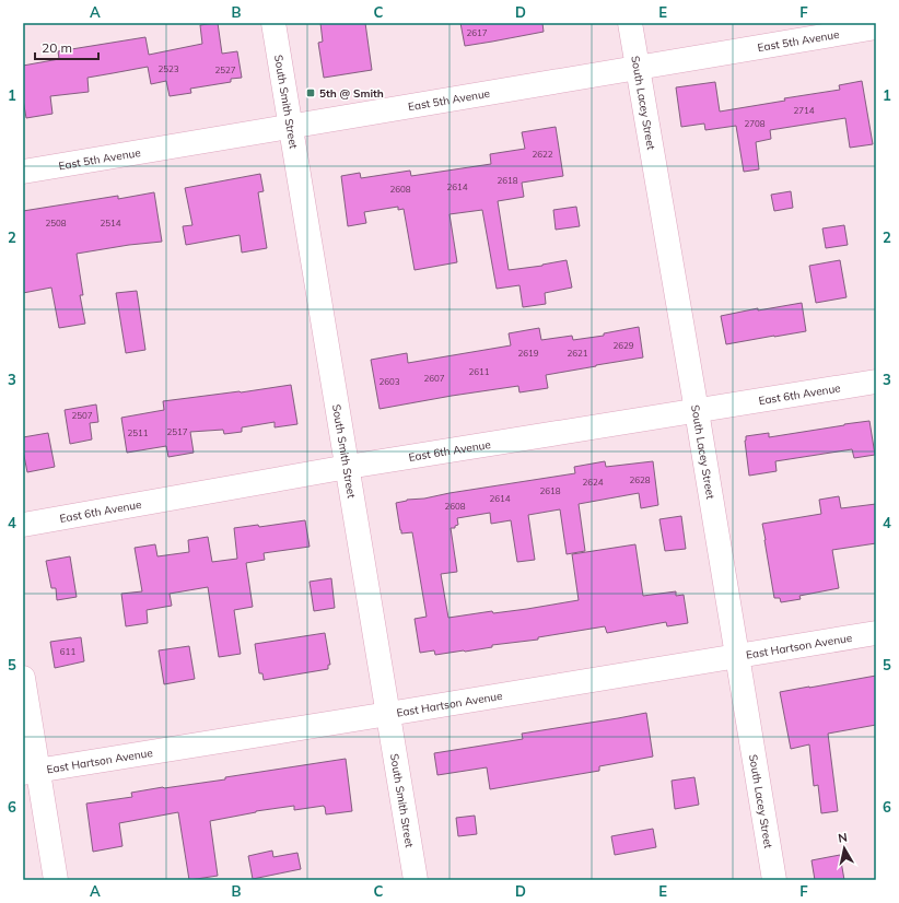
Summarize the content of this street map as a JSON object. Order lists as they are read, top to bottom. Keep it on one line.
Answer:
{"streets":{"street":["East 5th Avenue","South Smith Street","South Lacey Street","East 6th Avenue","East Hartson Avenue"]},"crossings":[["East 5th Avenue","South Smith Street"],["East 5th Avenue","South Lacey Street"],["South Smith Street","East 6th Avenue"],["South Smith Street","East Hartson Avenue"],["South Lacey Street","East 6th Avenue"],["South Lacey Street","East Hartson Avenue"]],"places":{"transit":["5th @ Smith"]},"house_numbers":["2617","2523","2527","2714","2708","2622","2618","2614","2608","2508","2514","2629","2619","2621","2611","2607","2603","2507","2517","2511","2628","2624","2618","2614","2608","611"],"scale_bar":"20 m","north":"top","grid":{"columns":["A","B","C","D","E","F"],"rows":["1","2","3","4","5","6"]}}
